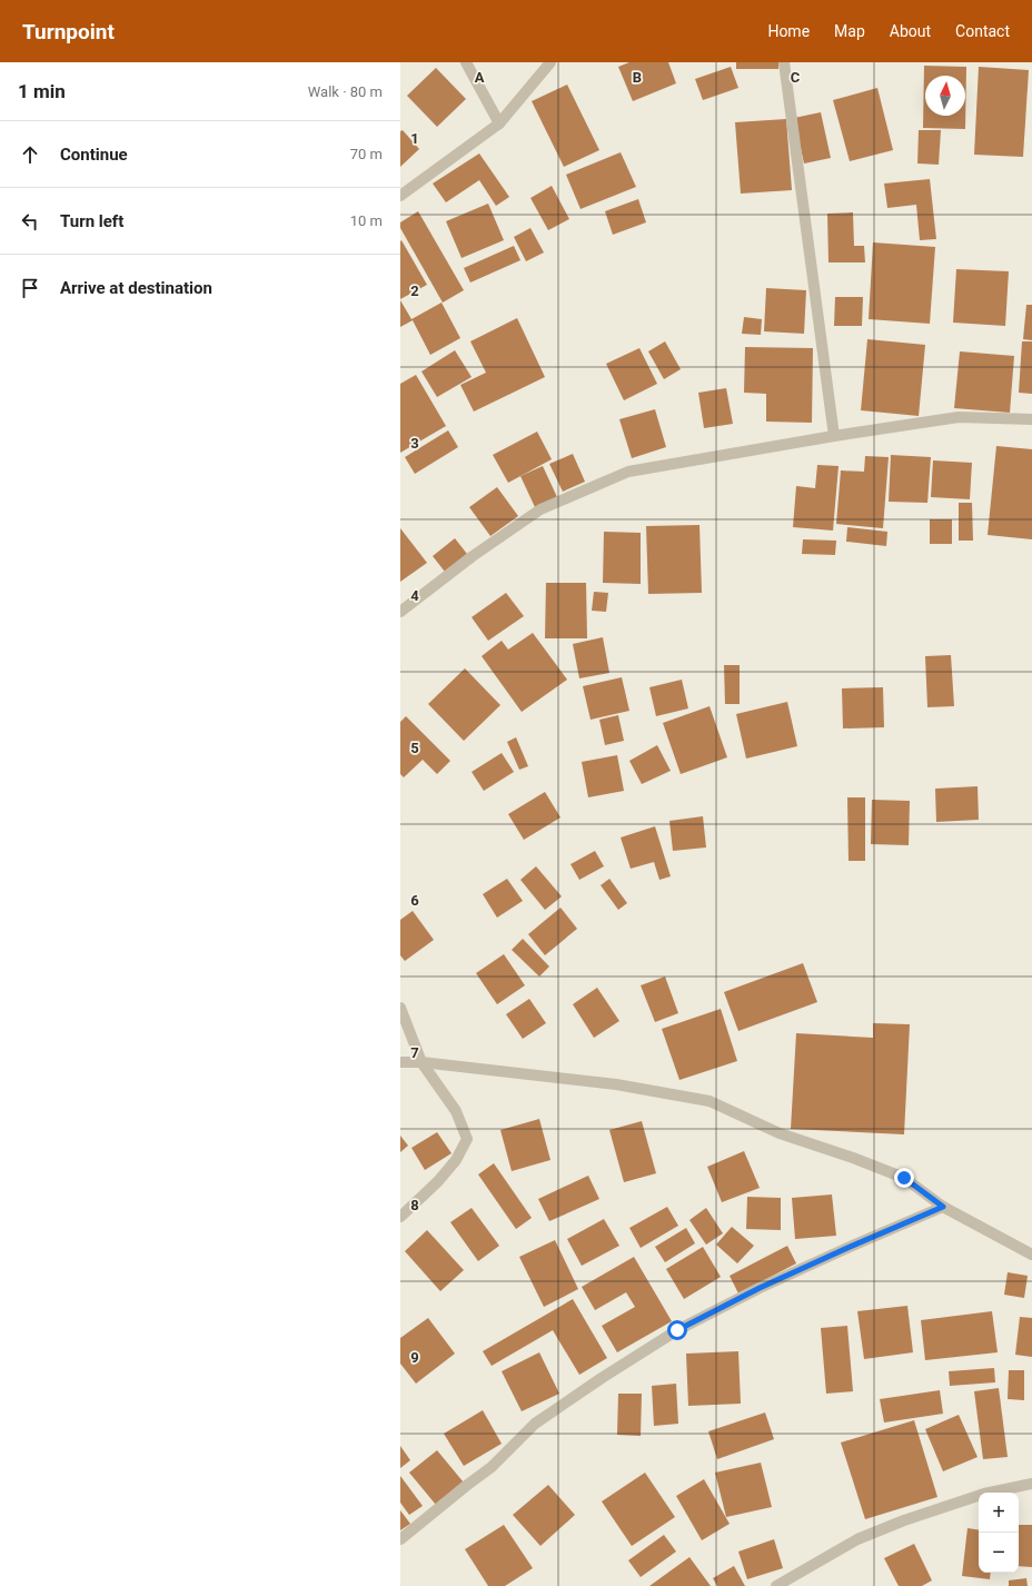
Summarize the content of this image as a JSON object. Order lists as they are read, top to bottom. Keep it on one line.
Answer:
{"north":"top","page":{"header":"Turnpoint","nav":["Home","Map","About","Contact"],"heading":["1 min","Walk · 80 m"],"list":[["Continue","70 m"],["Turn left","10 m"],"Arrive at destination"],"map_buttons":["+","−"]},"grid":{"columns":["A","B","C"],"rows":["1","2","3","4","5","6","7","8","9"]}}
